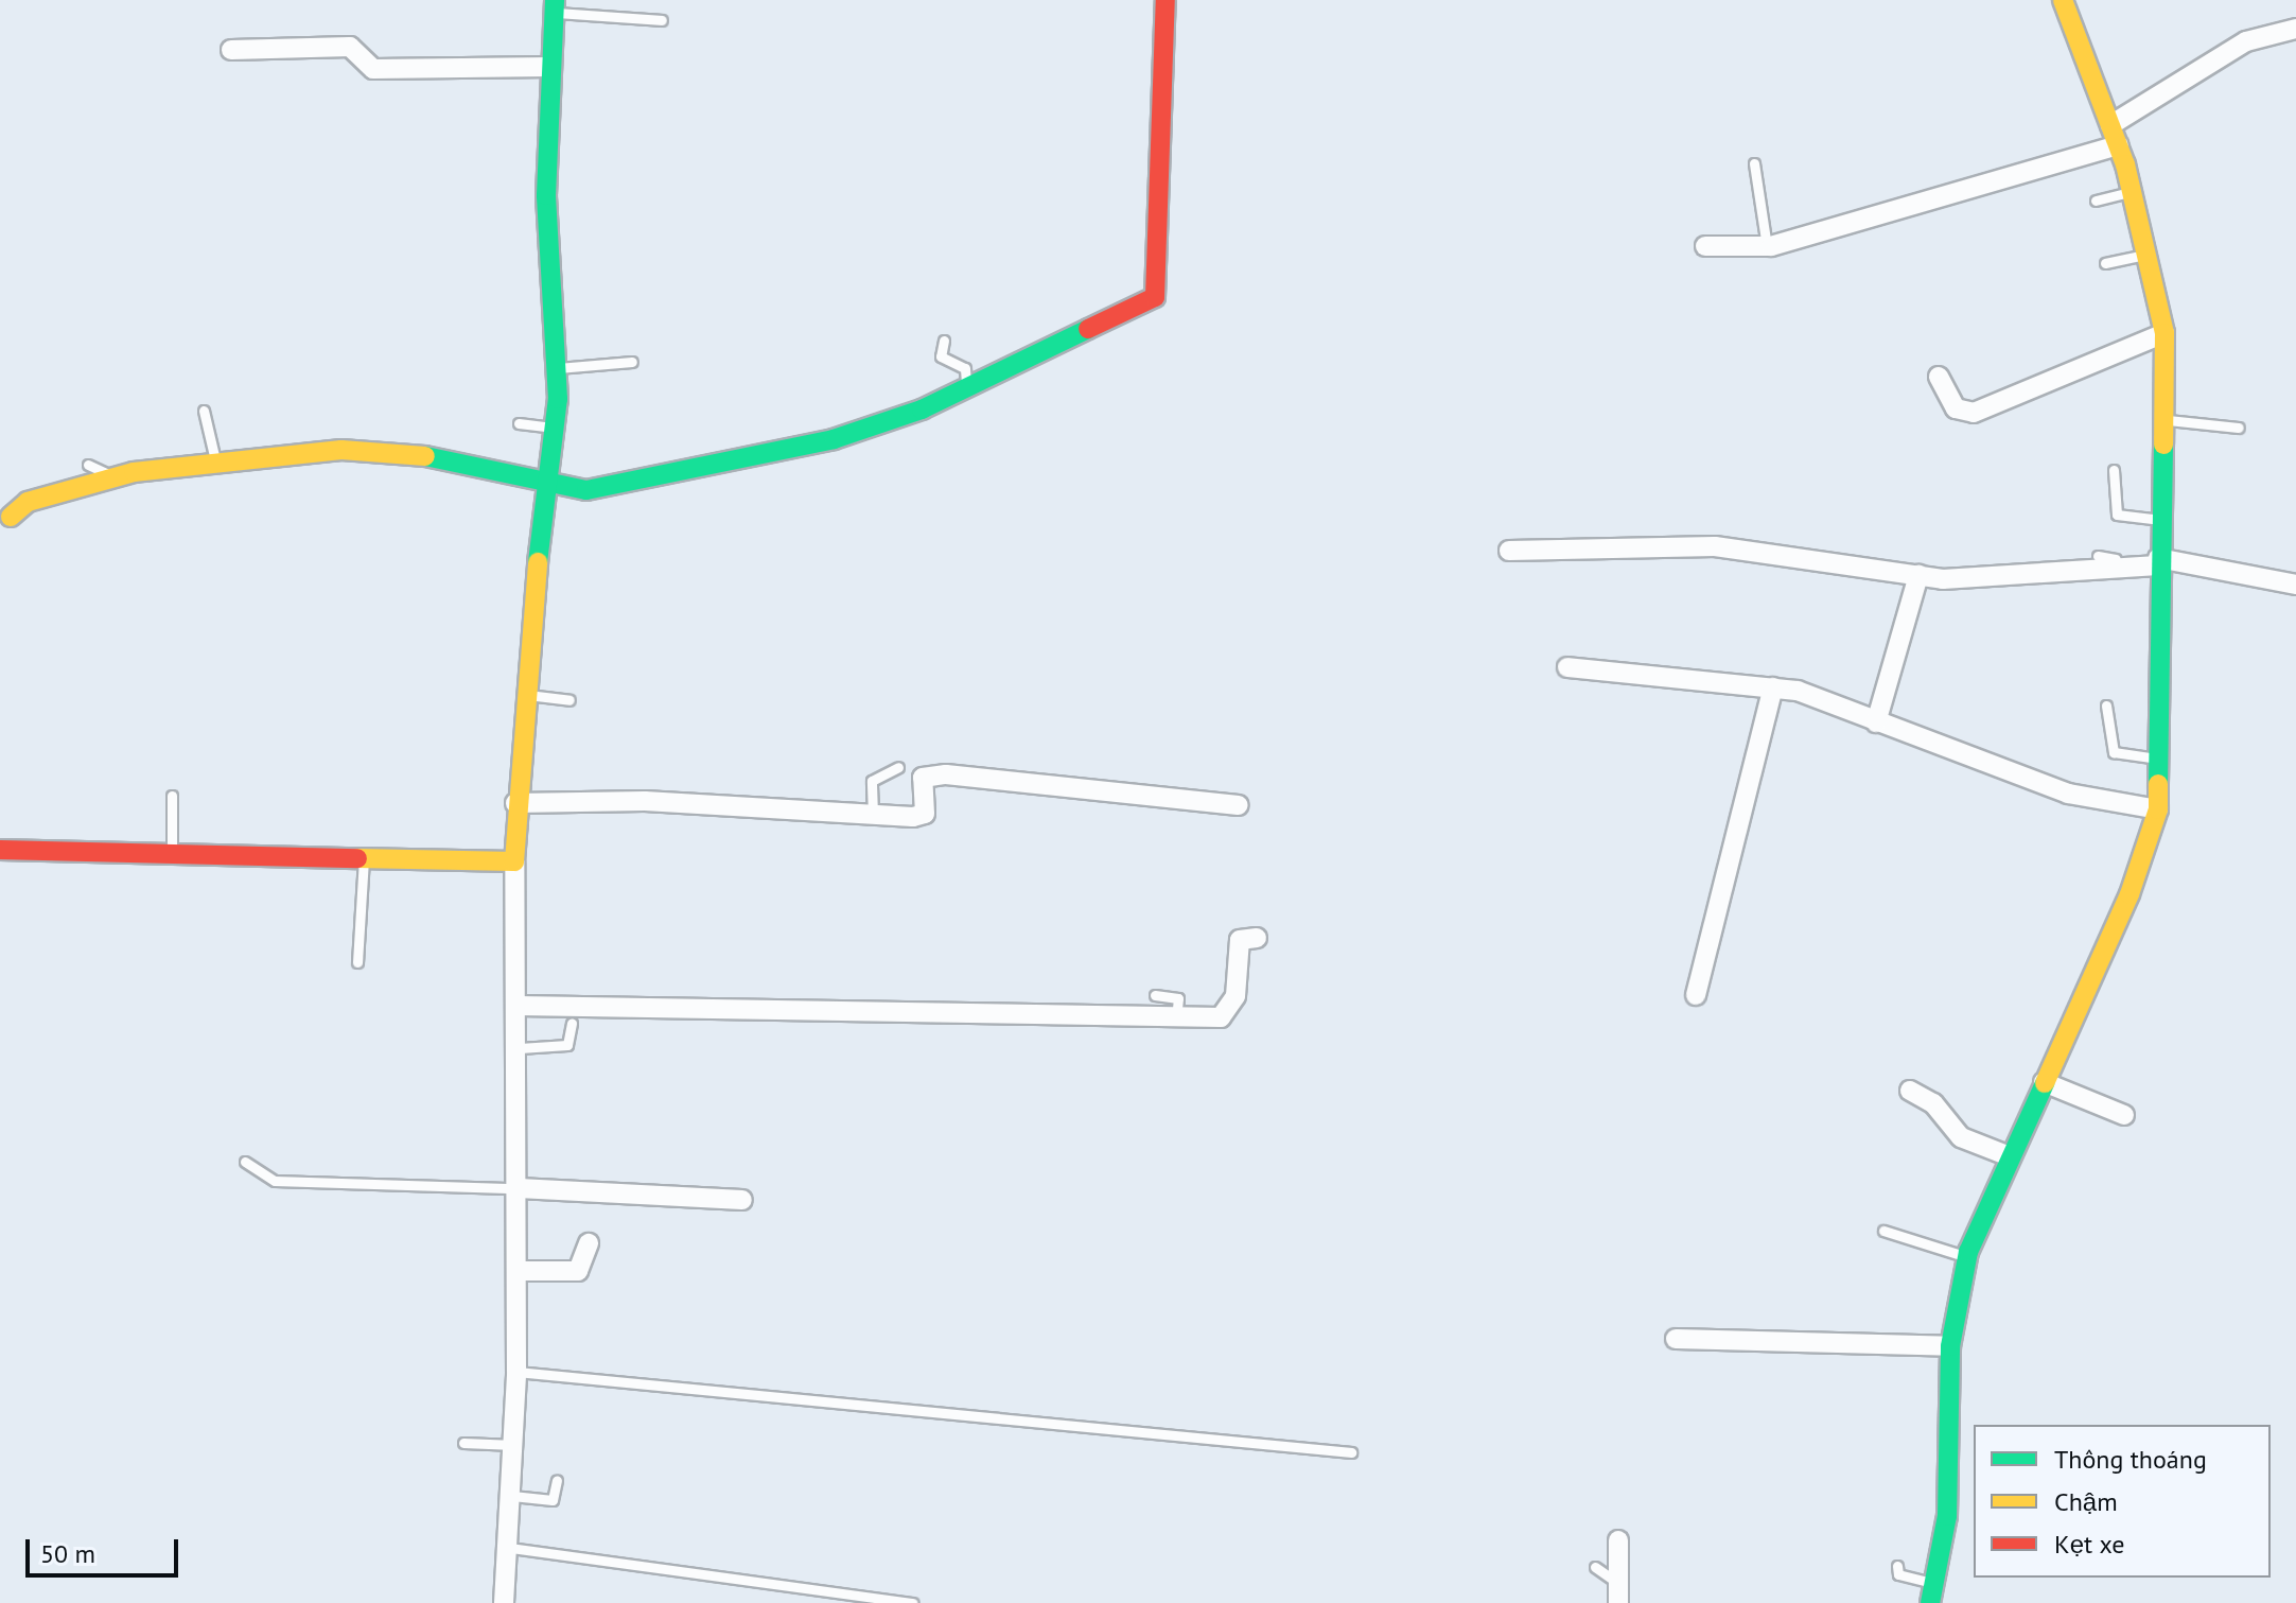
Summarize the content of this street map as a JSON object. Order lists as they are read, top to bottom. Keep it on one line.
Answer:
{"legend":["Thông thoáng","Chậm","Kẹt xe"],"scale_bar":"50 m"}
